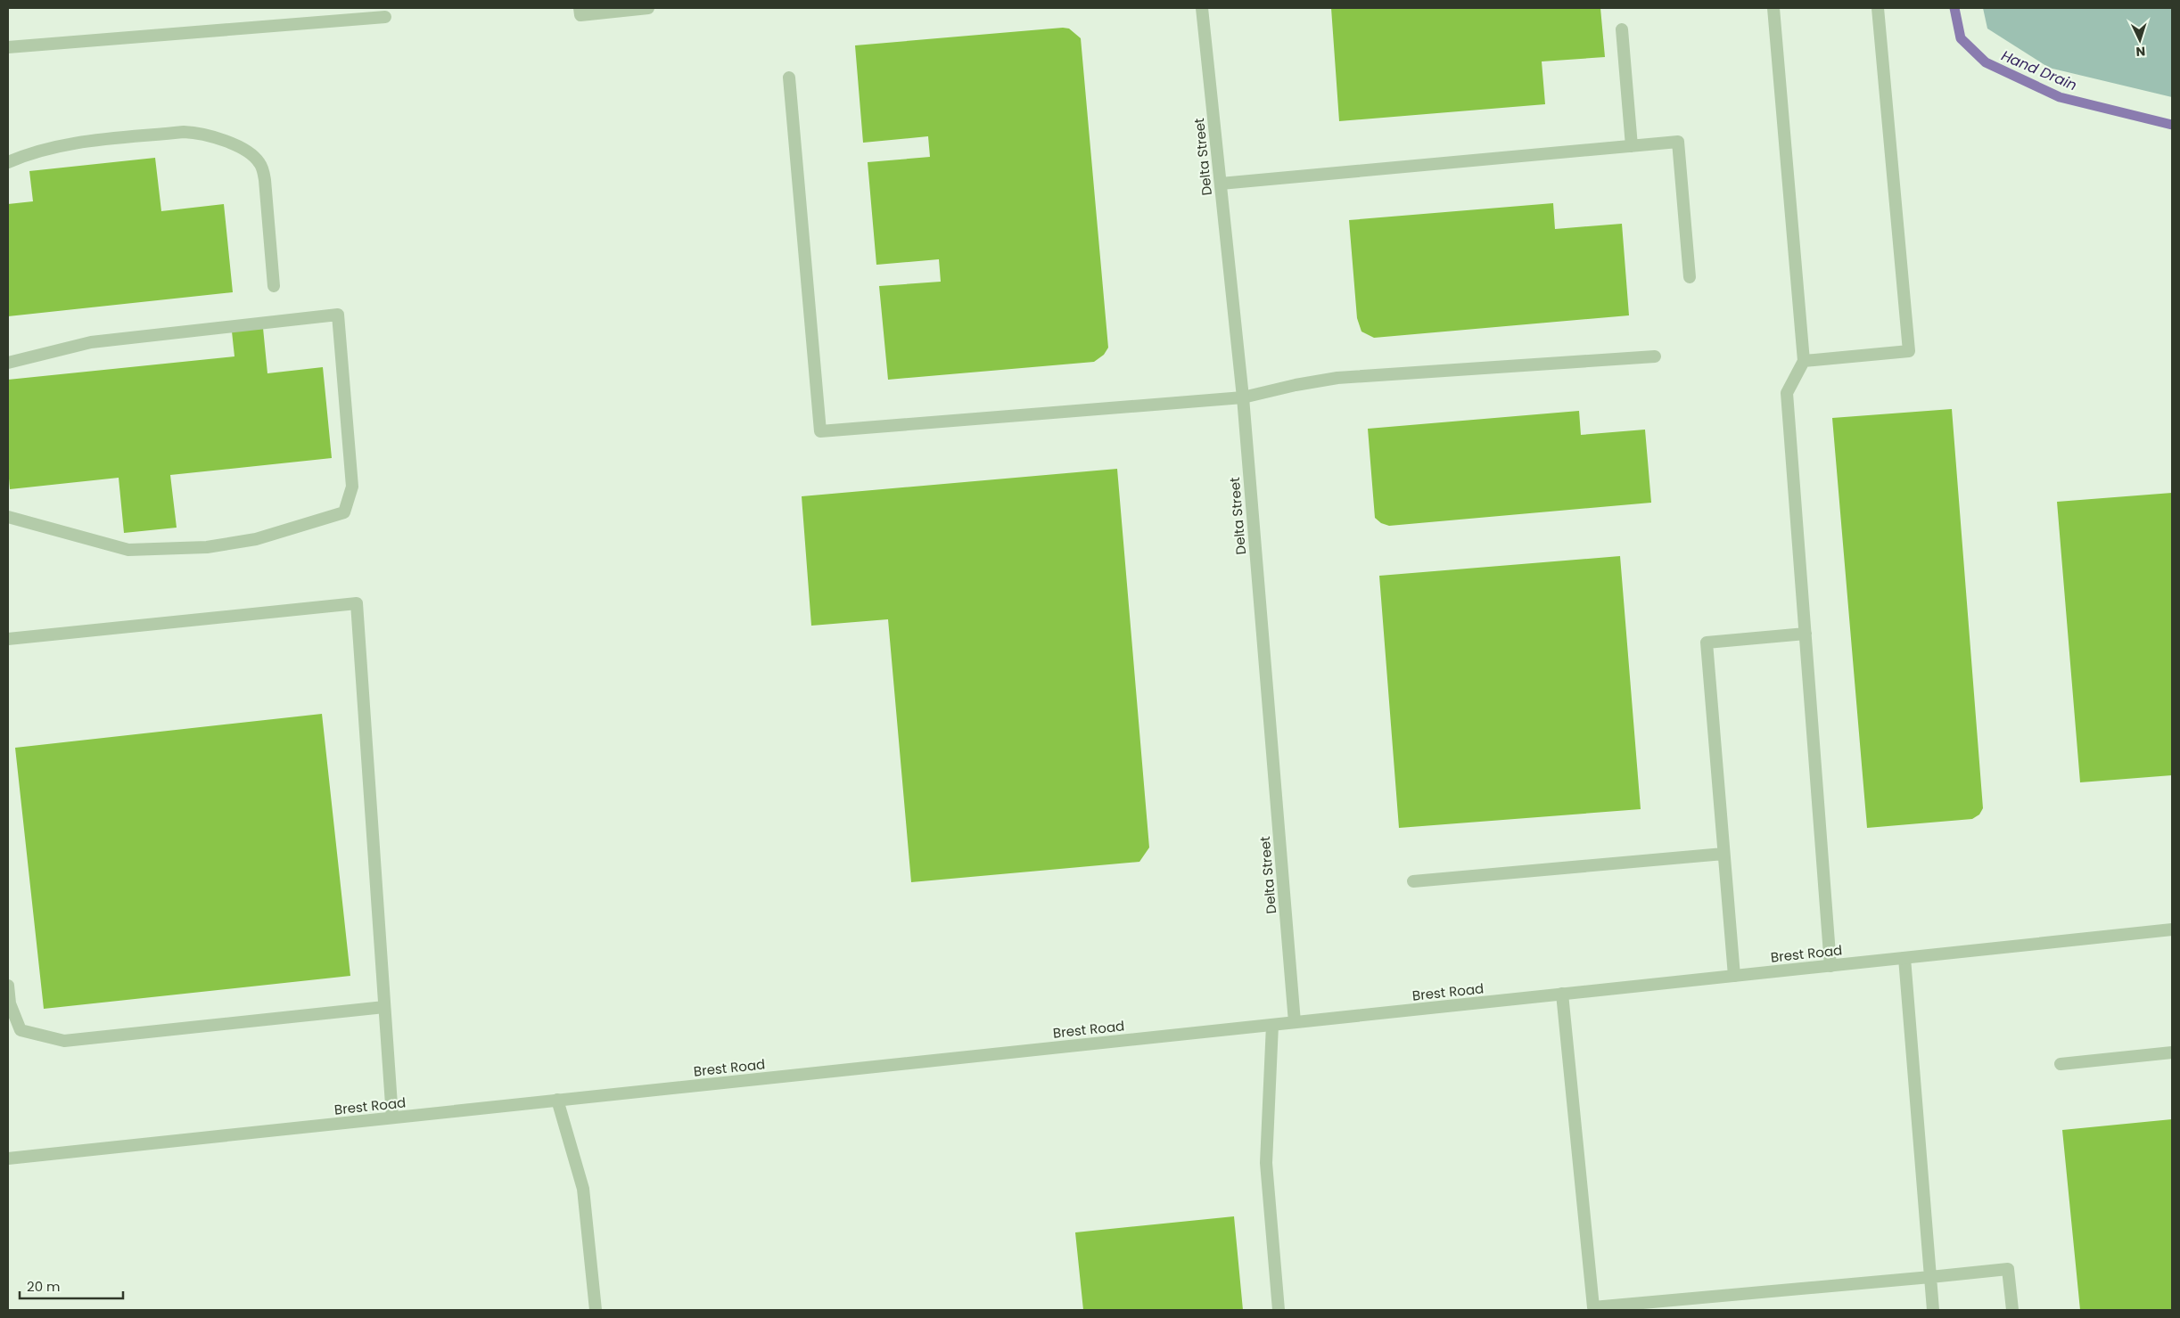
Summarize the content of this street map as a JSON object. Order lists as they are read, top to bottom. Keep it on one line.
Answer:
{"streets":{"street":["Delta Street","Brest Road"]},"crossings":[["Delta Street","Brest Road"]],"water":["Hand Drain"],"scale_bar":"20 m","north":"bottom"}
